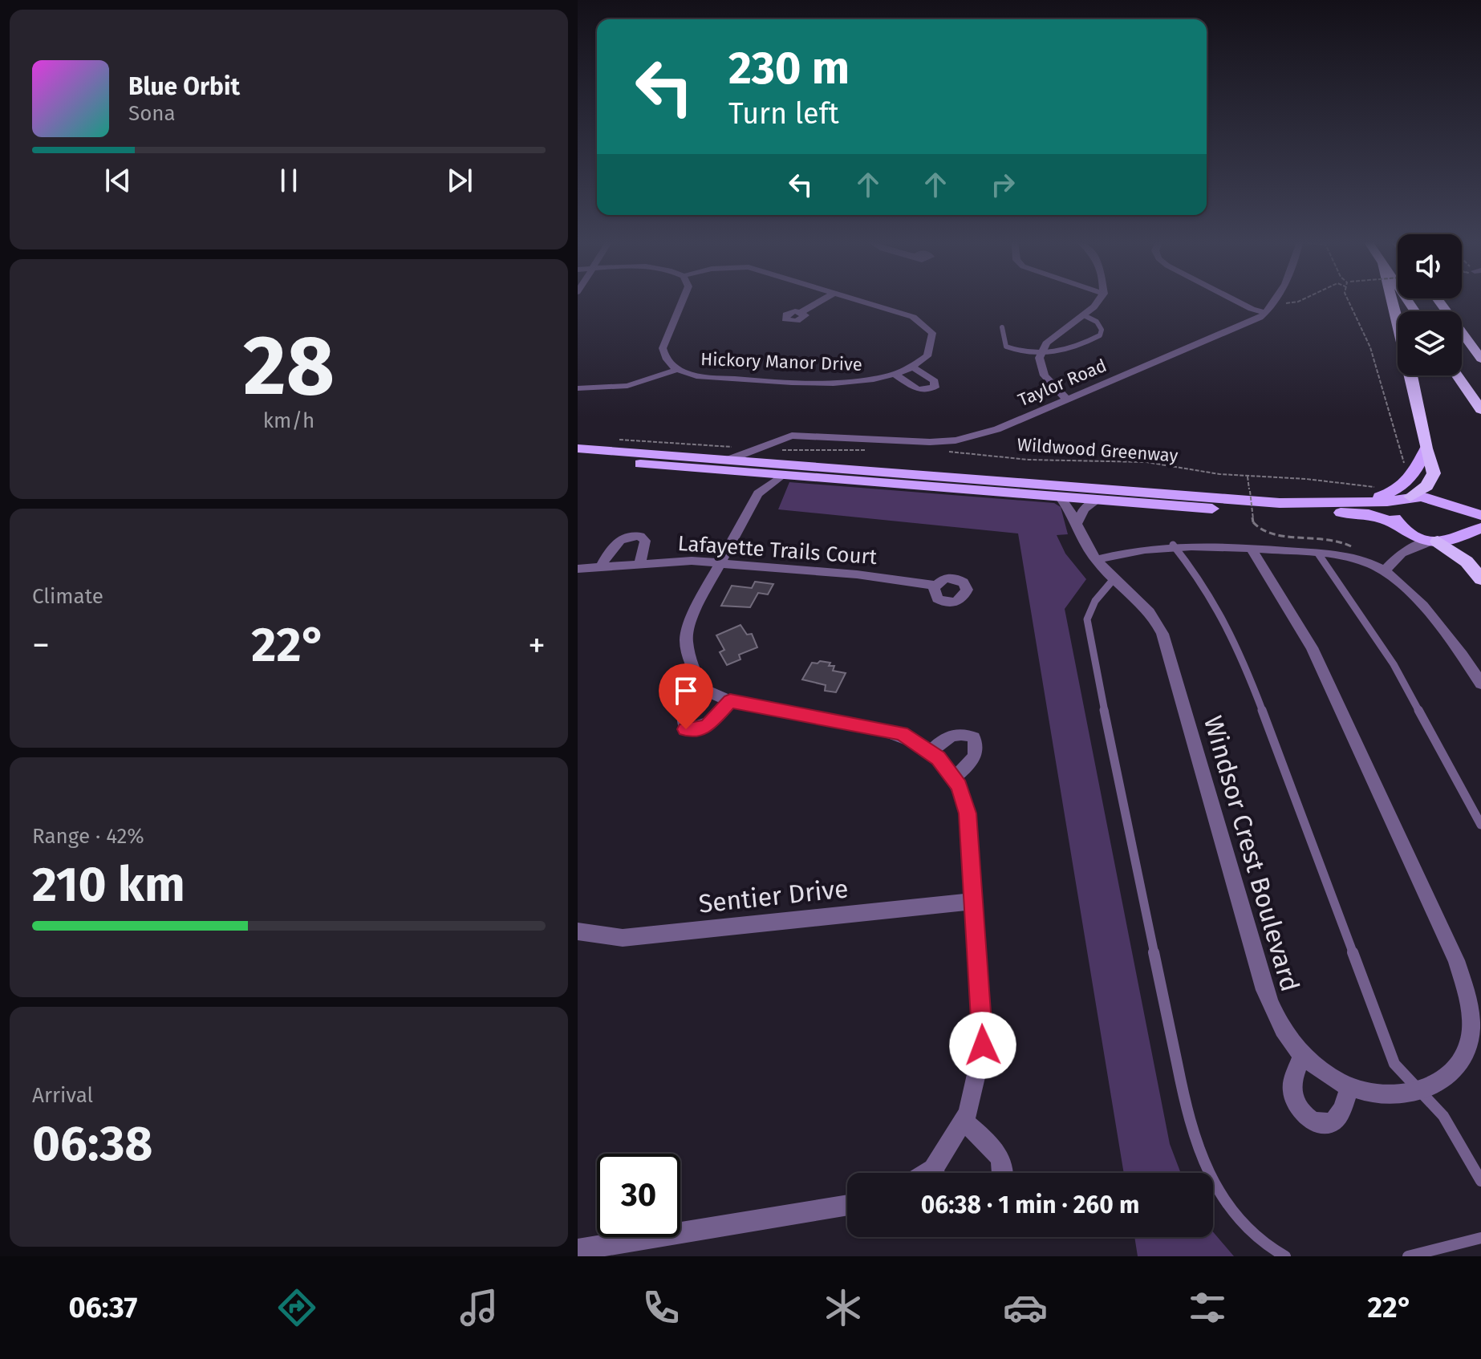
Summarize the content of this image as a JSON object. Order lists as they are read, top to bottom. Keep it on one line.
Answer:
{"streets":{"street":["Hickory Manor Drive","Taylor Road","Lafayette Trails Court","Windsor Crest Boulevard","Sentier Drive"],"path":["Wildwood Greenway"]},"page":{"turn":["230 m","Turn left"],"song":["Blue Orbit","Sona"],"tile":[["28","km/h"],"Climate",["Range · 42%","210 km"],["Arrival","06:38"]],"heat":["−","22°","+"],"limit":"30","trip":"06:38 · 1 min · 260 m","tabs":["06:37","22°"]}}
